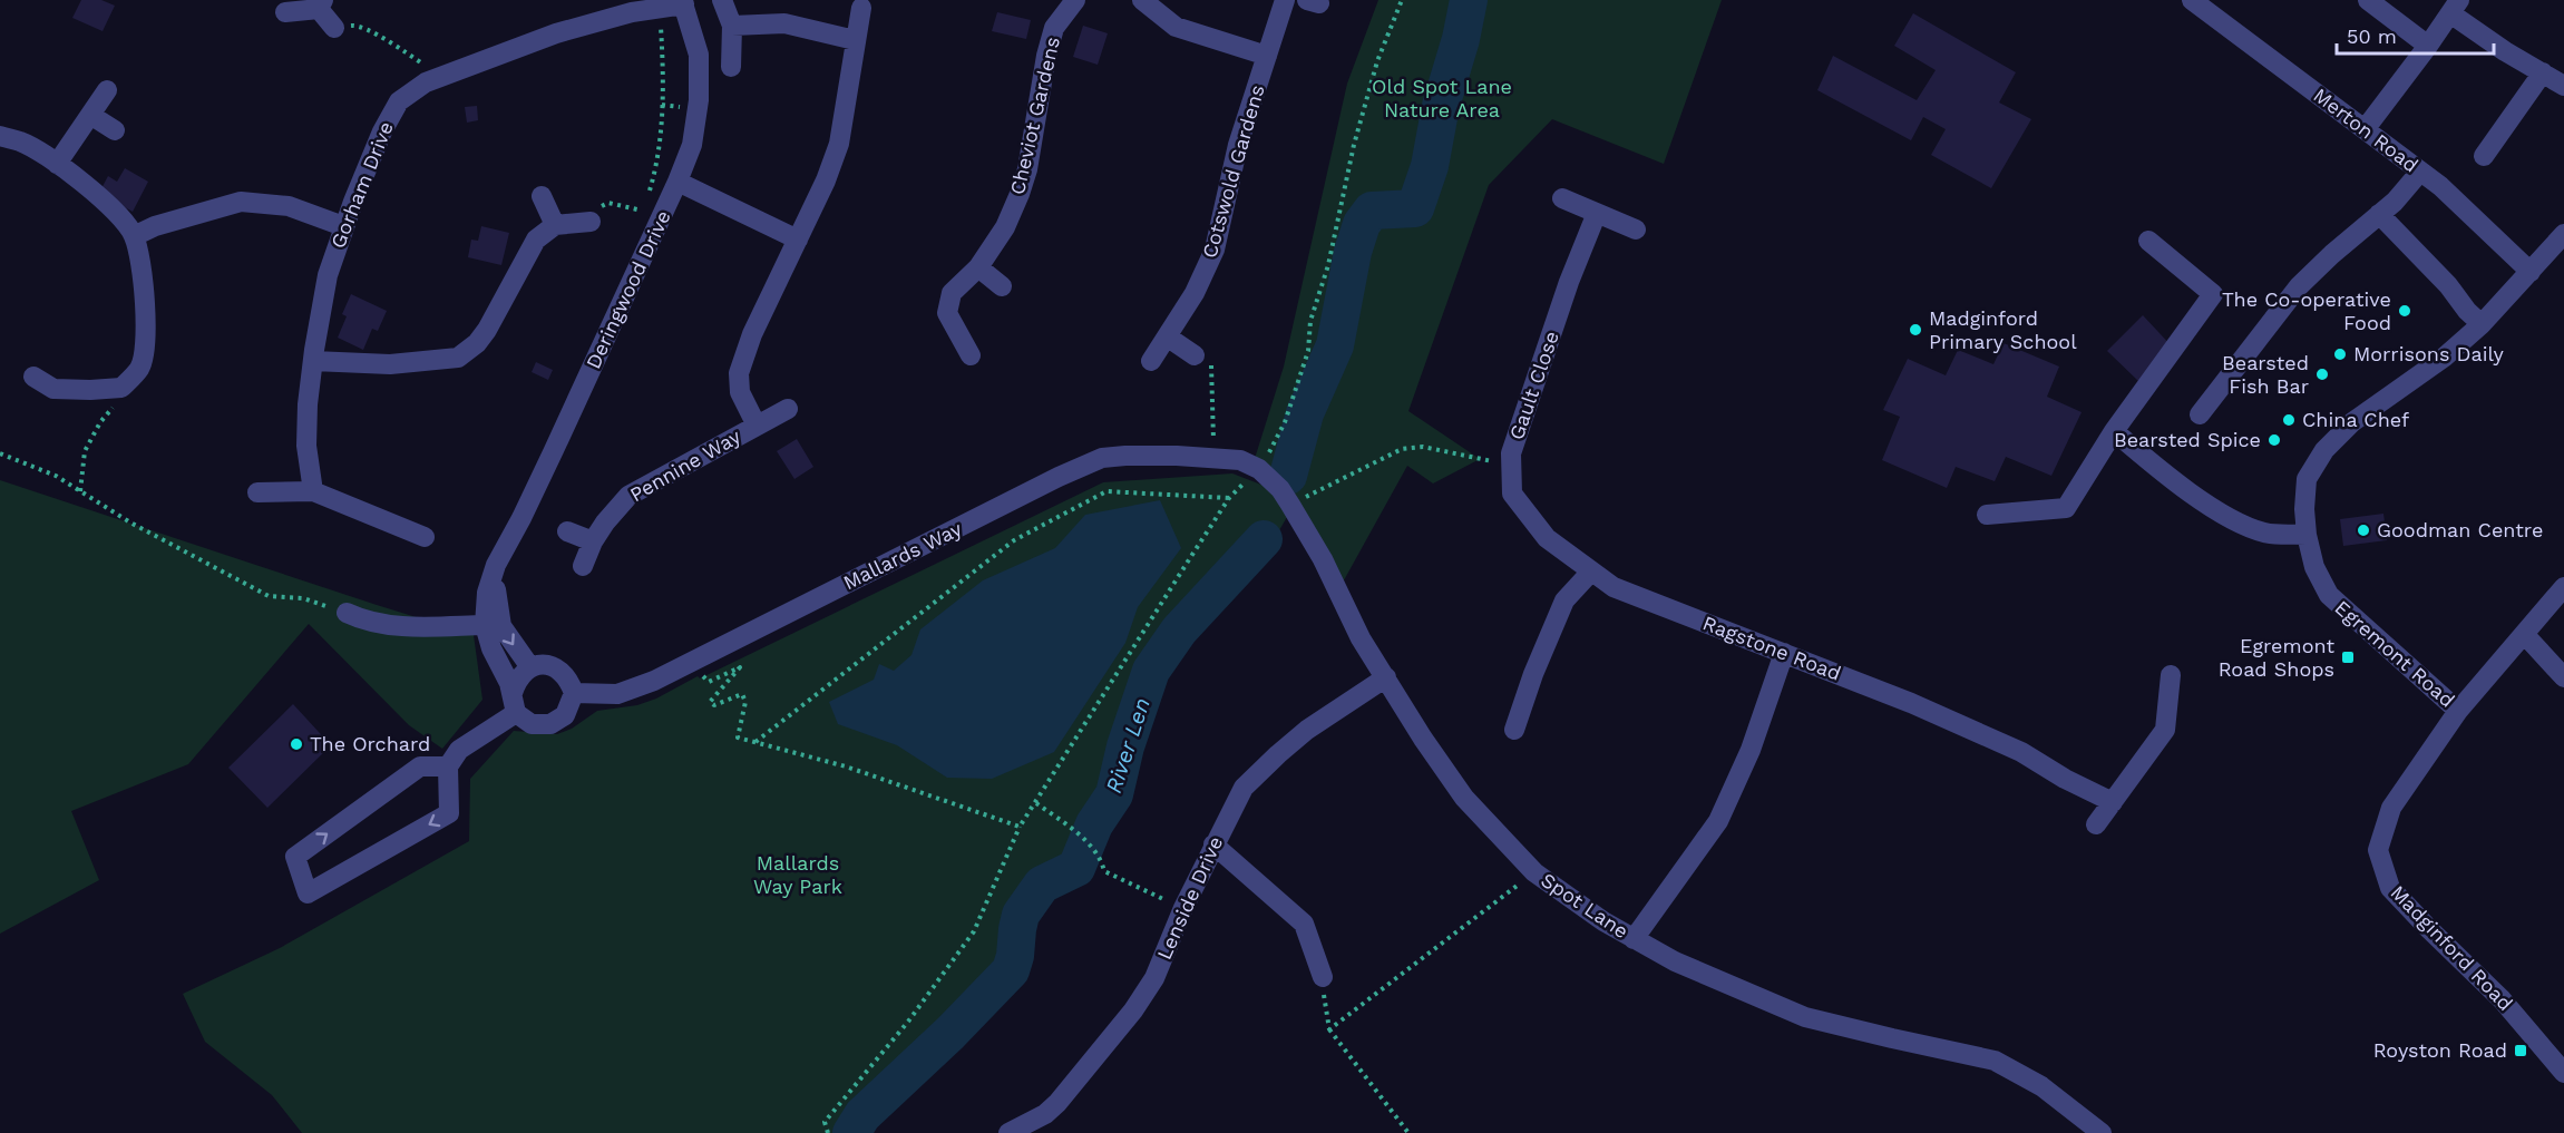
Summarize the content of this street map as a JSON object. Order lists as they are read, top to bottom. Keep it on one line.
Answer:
{"streets":{"street":["Cheviot Gardens","Merton Road","Cotswold Gardens","Gorham Drive","Deringwood Drive","Gault Close","Pennine Way","Mallards Way","Ragstone Road","Egremont Road","Lenside Drive","Spot Lane","Madginford Road"]},"crossings":[["Merton Road","Egremont Road"],["Gorham Drive","Deringwood Drive"],["Deringwood Drive","Mallards Way"],["Gault Close","Ragstone Road"],["Mallards Way","Spot Lane"],["Egremont Road","Madginford Road"],["Lenside Drive","Spot Lane"]],"water":["River Len"],"parks":["Old Spot Lane Nature Area","Mallards Way Park"],"places":{"other":["The Co-operative Food","Madginford Primary School","Morrisons Daily","Bearsted Fish Bar","China Chef","Bearsted Spice","Goodman Centre","The Orchard"],"transit":["Egremont Road Shops","Royston Road"]},"scale_bar":"50 m"}
